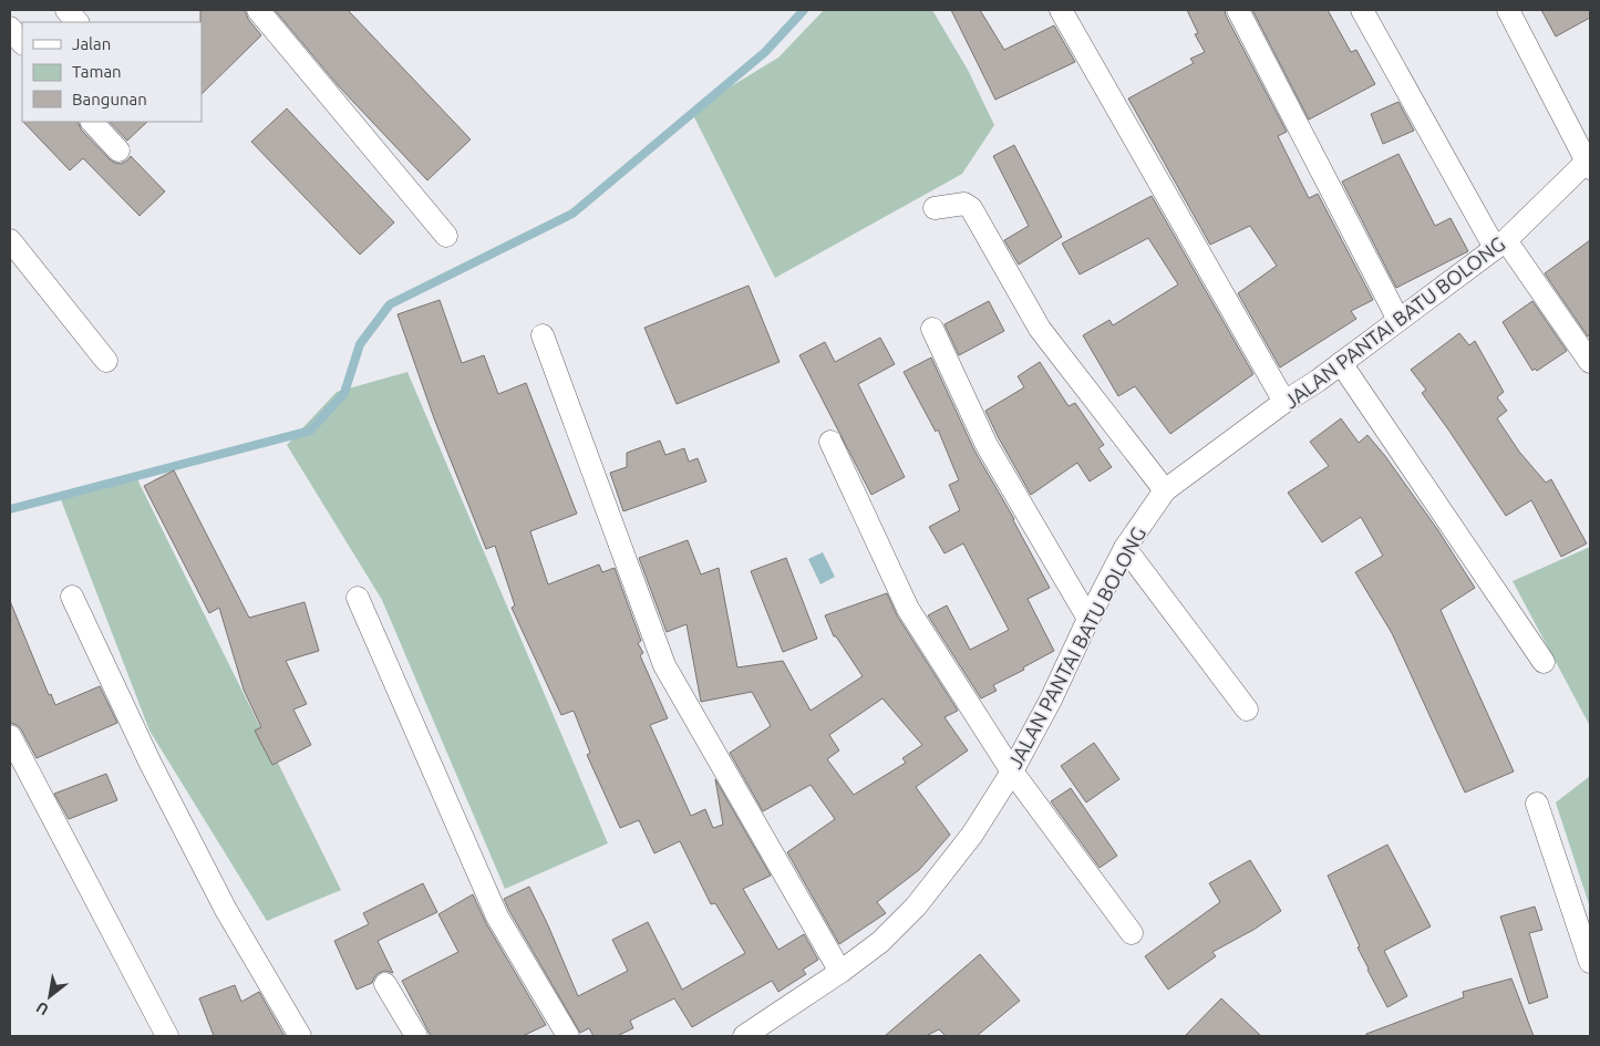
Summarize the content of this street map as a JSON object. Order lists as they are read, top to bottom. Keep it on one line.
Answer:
{"streets":{"street":["JALAN PANTAI BATU BOLONG"]},"legend":["Jalan","Taman","Bangunan"],"north":"bottom left"}
